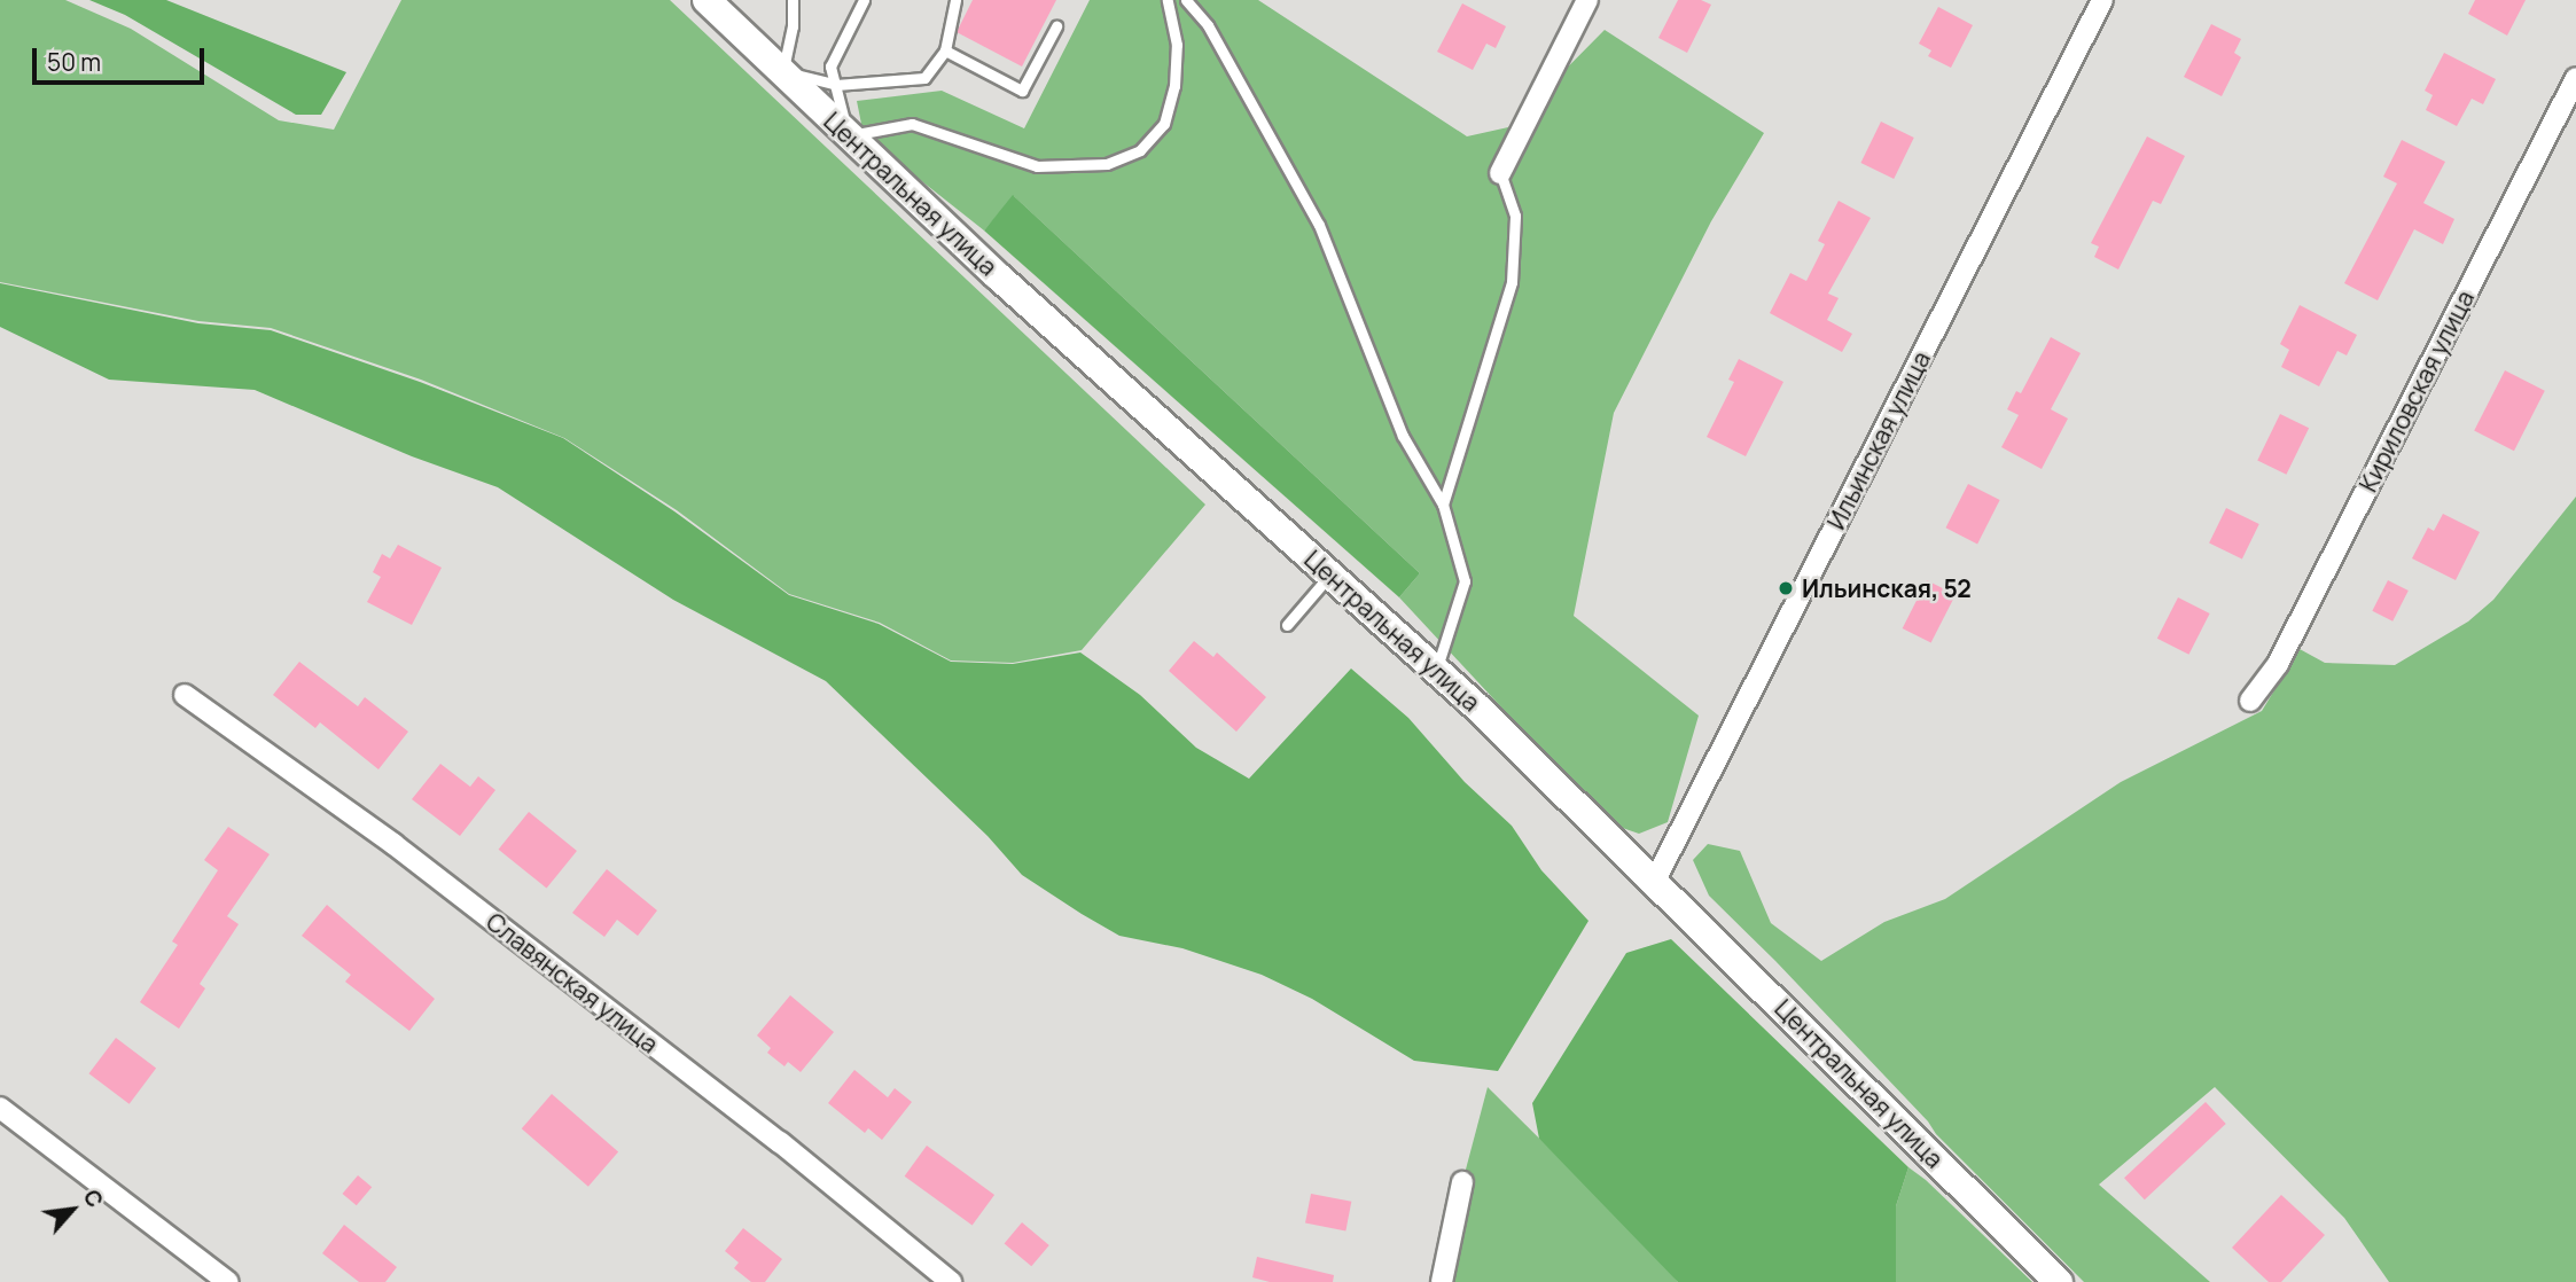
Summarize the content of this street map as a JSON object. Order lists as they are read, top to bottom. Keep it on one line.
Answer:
{"streets":{"street":["Центральная улица","Кириловская улица","Ильинская улица","Славянская улица"]},"crossings":[["Центральная улица","Ильинская улица"]],"places":["Ильинская, 52"],"scale_bar":"50 m","north":"top right"}
